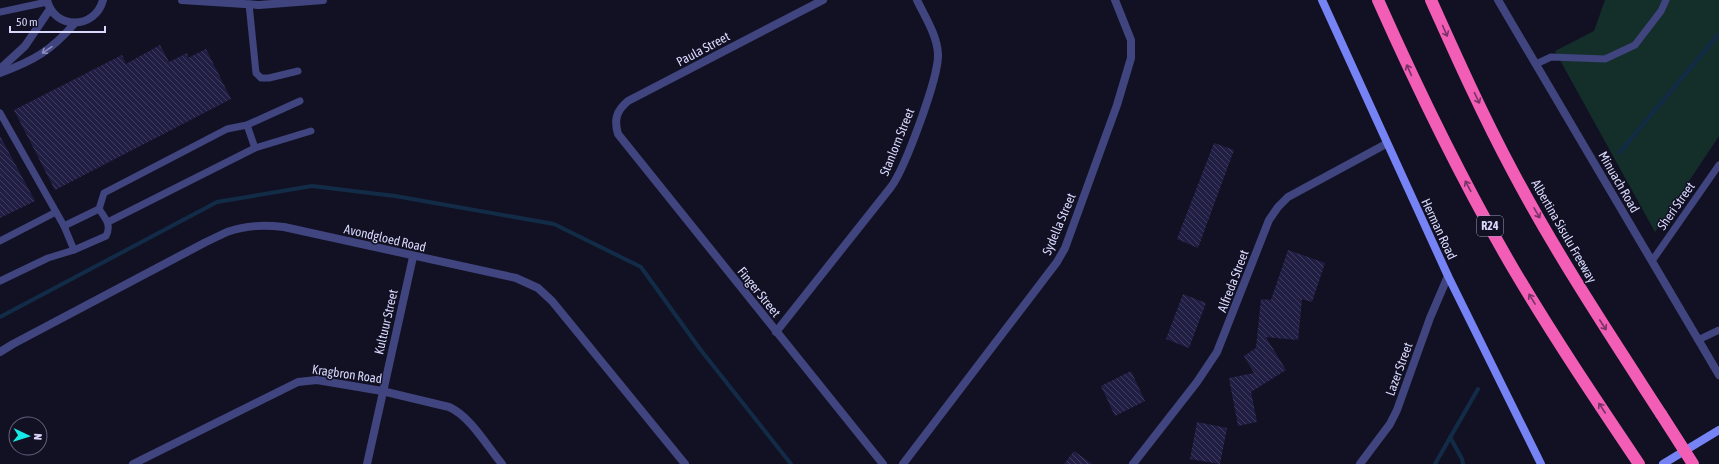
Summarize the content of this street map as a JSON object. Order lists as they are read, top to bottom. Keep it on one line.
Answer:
{"streets":{"highway":["R24","Albertina Sisulu Freeway"],"main road":["Herman Road"],"street":["Paula Street","Stanlorn Street","Minuach Road","Sydella Street","Avondgloed Road","Alfreda Street","Finger Street","Kultuur Street","Lazer Street","Kragbron Road"],"lane":["Sheri Street"]},"crossings":[["Paula Street","Finger Street"],["Stanlorn Street","Finger Street"],["Minuach Road","Sheri Street"],["Herman Road","Alfreda Street"],["Herman Road","Lazer Street"],["Avondgloed Road","Kultuur Street"],["Kultuur Street","Kragbron Road"]],"scale_bar":"50 m","north":"right"}
